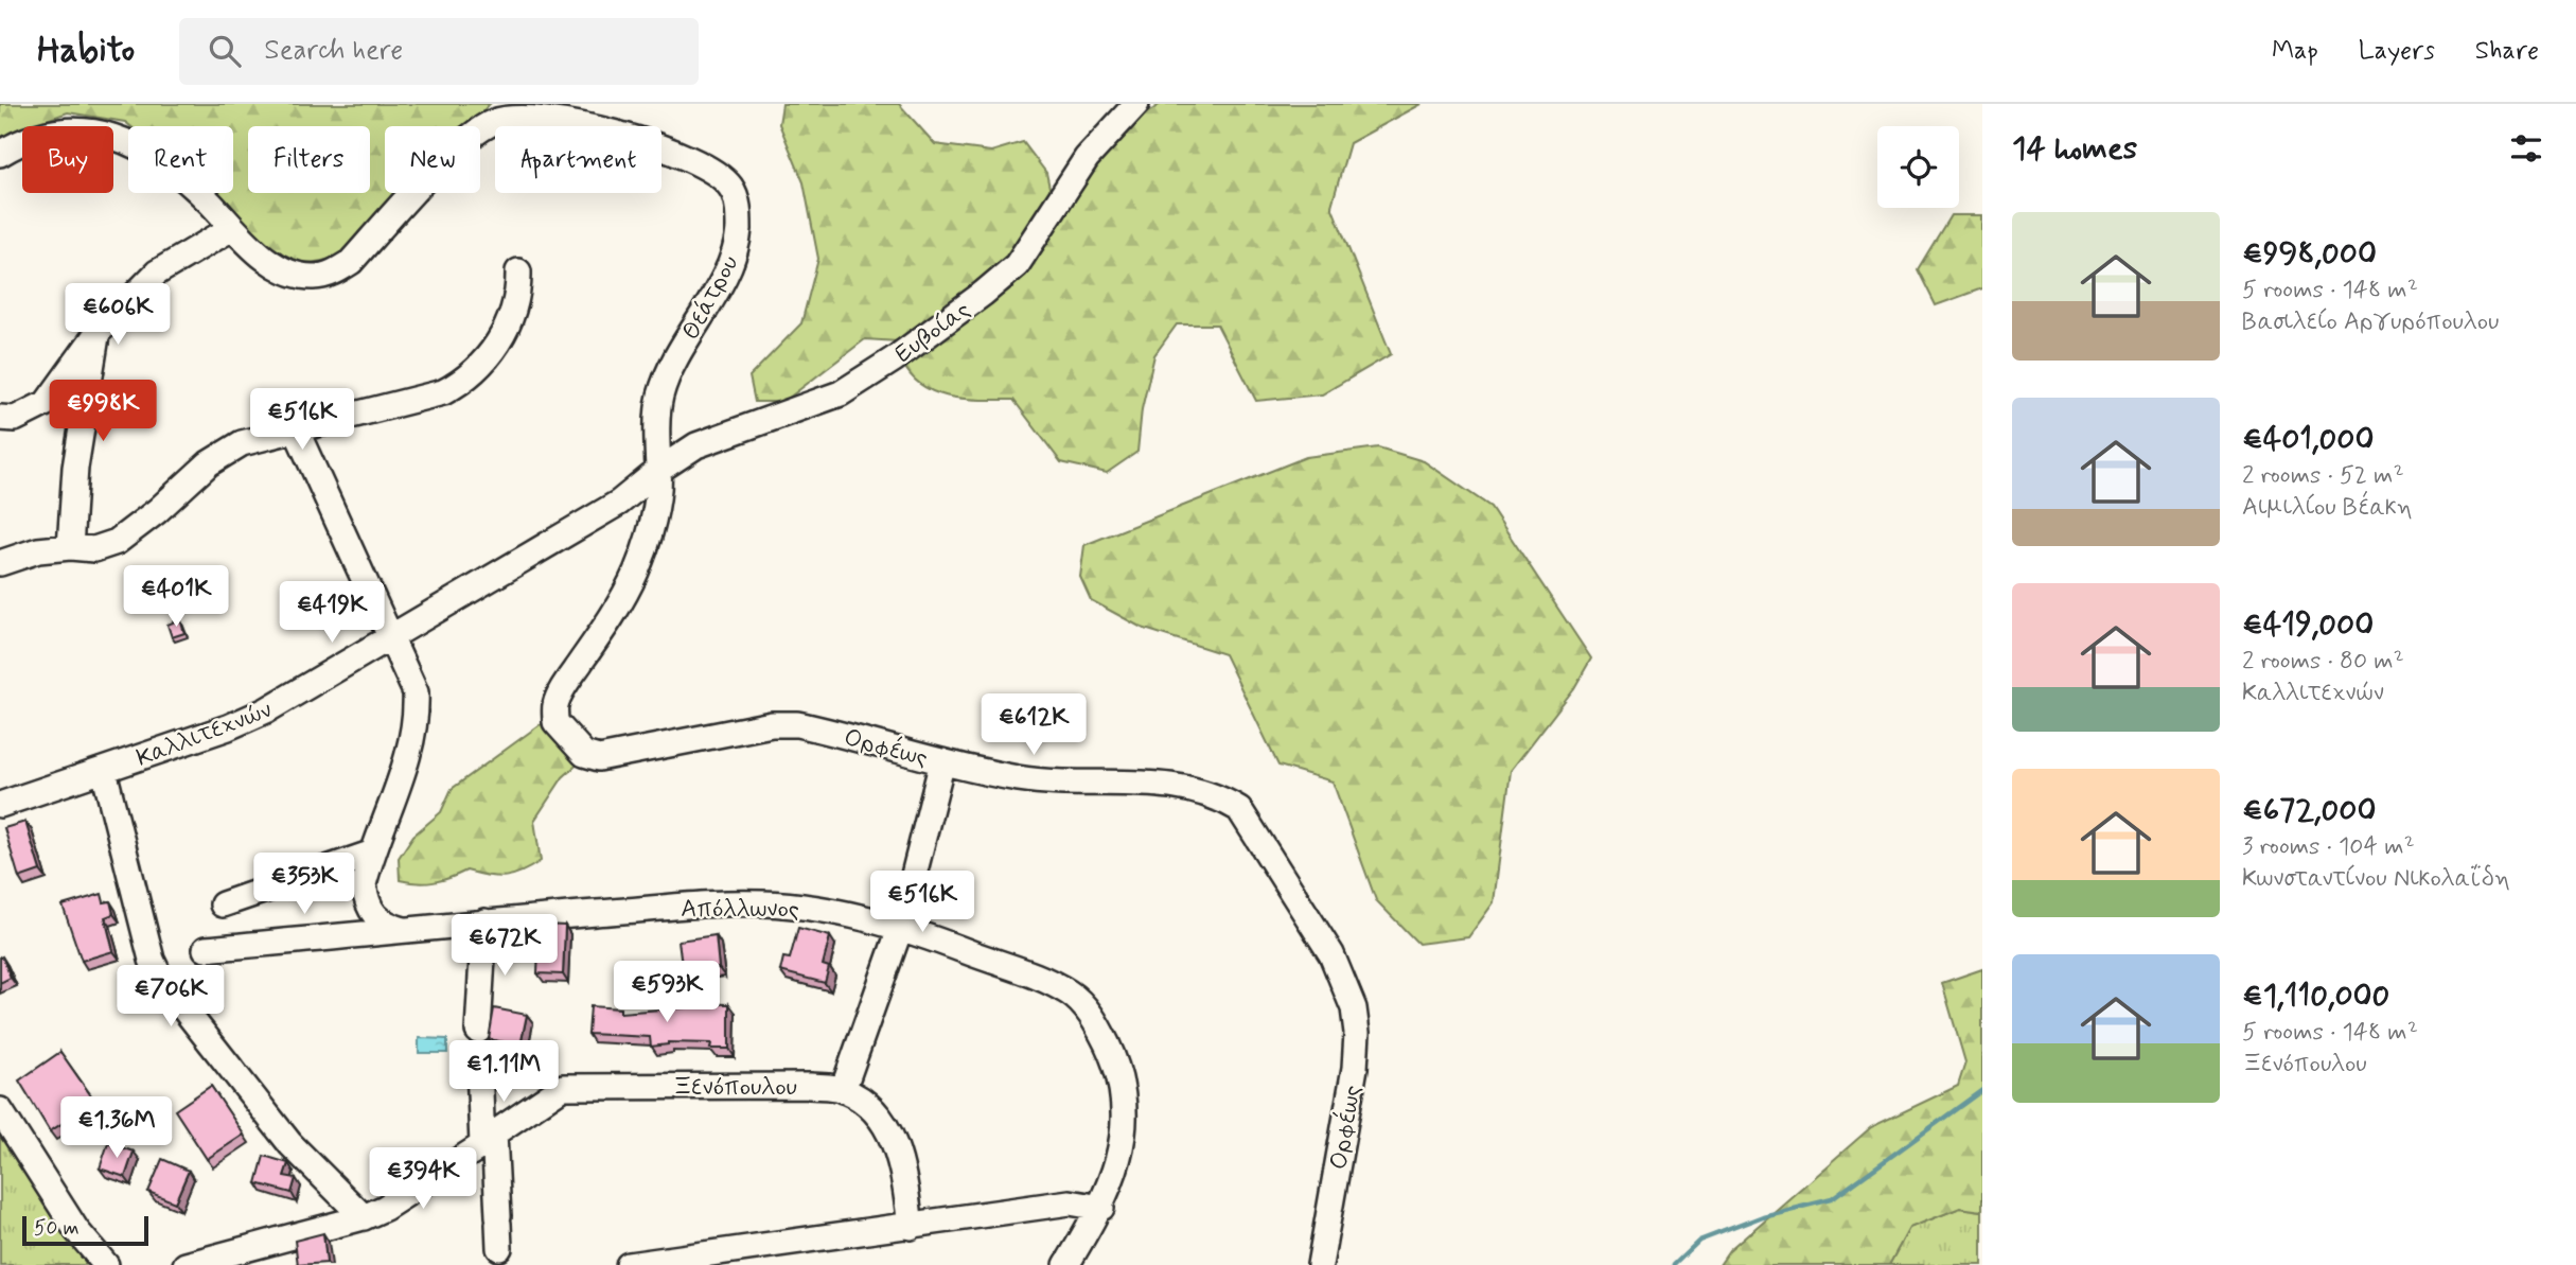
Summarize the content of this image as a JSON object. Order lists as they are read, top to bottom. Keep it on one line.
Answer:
{"streets":{"street":["Θεάτρου","Ευβοίας","Καλλιτεχνών","Ορφέως","Απόλλωνος","Ξενόπουλου"]},"crossings":[["Θεάτρου","Ευβοίας"],["Θεάτρου","Καλλιτεχνών"],["Θεάτρου","Ορφέως"],["Ευβοίας","Καλλιτεχνών"],["Ευβοίας","Ορφέως"],["Καλλιτεχνών","Ορφέως"]],"scale_bar":"50 m","page":{"header":"Habito","search":"Search here","nav":["Map","Layers","Share"],"heading":"14 homes","chip":["Buy","Rent","Filters","New","Apartment"],"list":[{"name":"€998,000","note":"5 rooms · 148 m² · Βασιλείο Αργυρόπουλου"},{"name":"€401,000","note":"2 rooms · 52 m² · Αιμιλίου Βέακη"},{"name":"€419,000","note":"2 rooms · 80 m² · Καλλιτεχνών"},{"name":"€672,000","note":"3 rooms · 104 m² · Κωνσταντίνου Νικολαΐδη"},{"name":"€1,110,000","note":"5 rooms · 148 m² · Ξενόπουλου"}],"price":["€606K","€998K","€516K","€401K","€419K","€612K","€353K","€516K","€672K","€593K","€706K","€1.11M","€1.36M","€394K"],"scale":"50 m"}}
